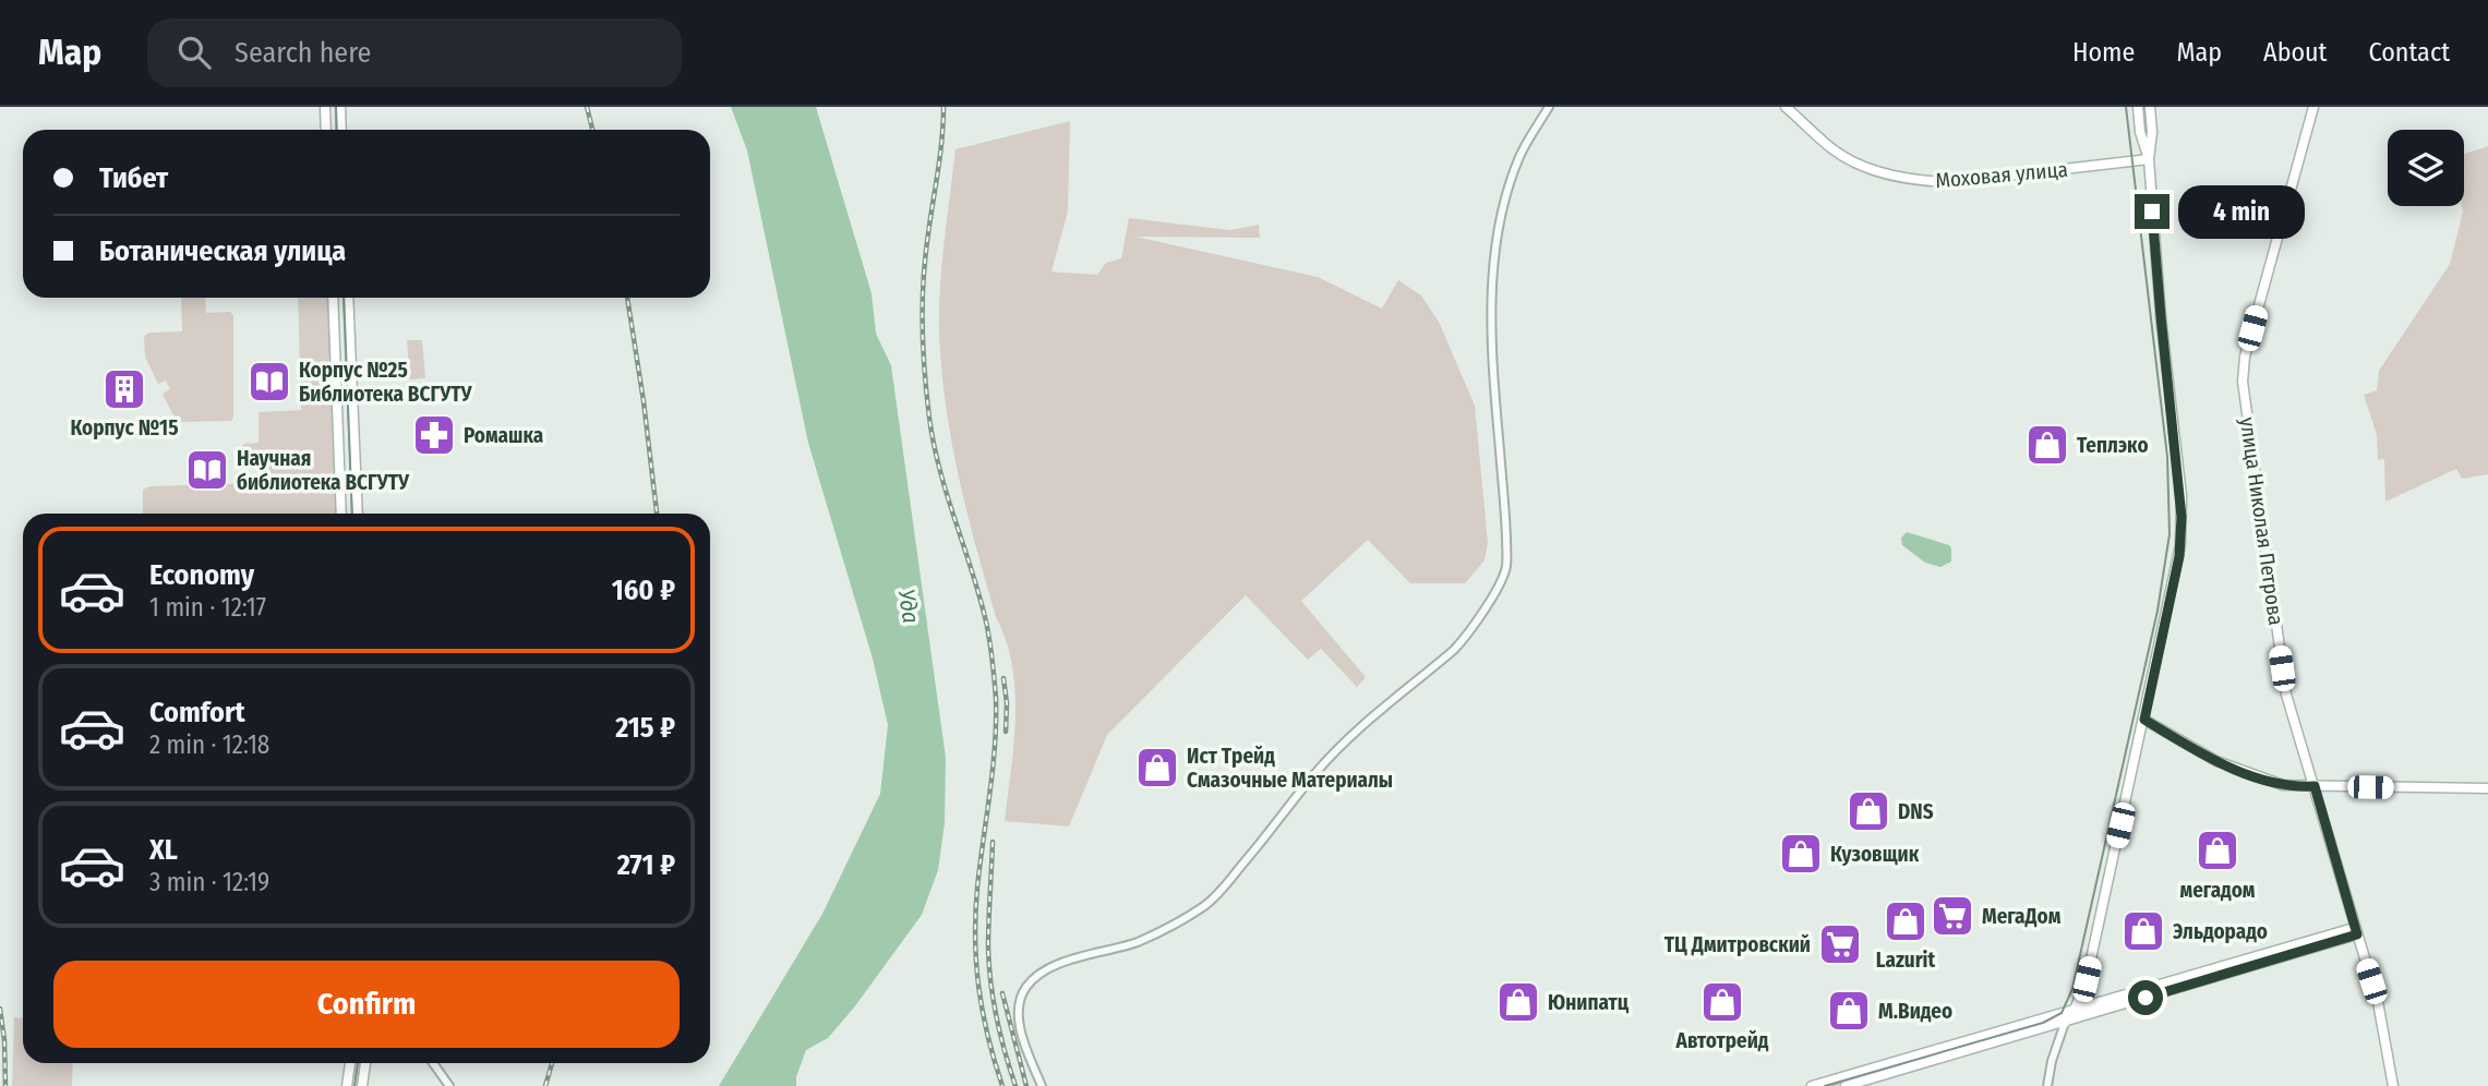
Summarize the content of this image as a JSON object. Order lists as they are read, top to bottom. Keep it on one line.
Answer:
{"streets":{"main road":["Моховая улица","улица Николая Петрова"]},"water":["Уда"],"places":{"library":["Корпус №25 Библиотека ВСГУТУ","Научная библиотека ВСГУТУ"],"building":["Корпус №15"],"pharmacy":["Ромашка"],"shop":["Теплэко","Ист Трейд Смазочные Материалы","DNS","мегадом","Кузовщик","Lazurit","Эльдорадо","Юнипатц","Автотрейд","М.Видео"],"supermarket":["МегаДом","ТЦ Дмитровский"]},"page":{"header":"Map","search":"Search here","nav":["Home","Map","About","Contact"],"banner":["Тибет","Ботаническая улица"],"bubble":"4 min","list":[{"name":"Economy","note":"1 min · 12:17","value":"160 ₽"},{"name":"Comfort","note":"2 min · 12:18","value":"215 ₽"},{"name":"XL","note":"3 min · 12:19","value":"271 ₽"}],"buttons":"Confirm"}}
